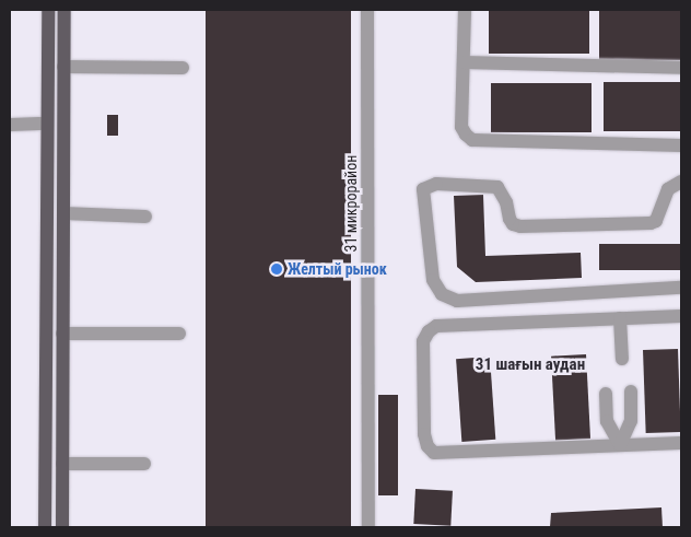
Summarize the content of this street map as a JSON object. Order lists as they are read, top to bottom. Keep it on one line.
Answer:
{"streets":{"street":["31 микрорайон"]},"districts":["31 шағын аудан"],"places":["Желтый рынок"]}
